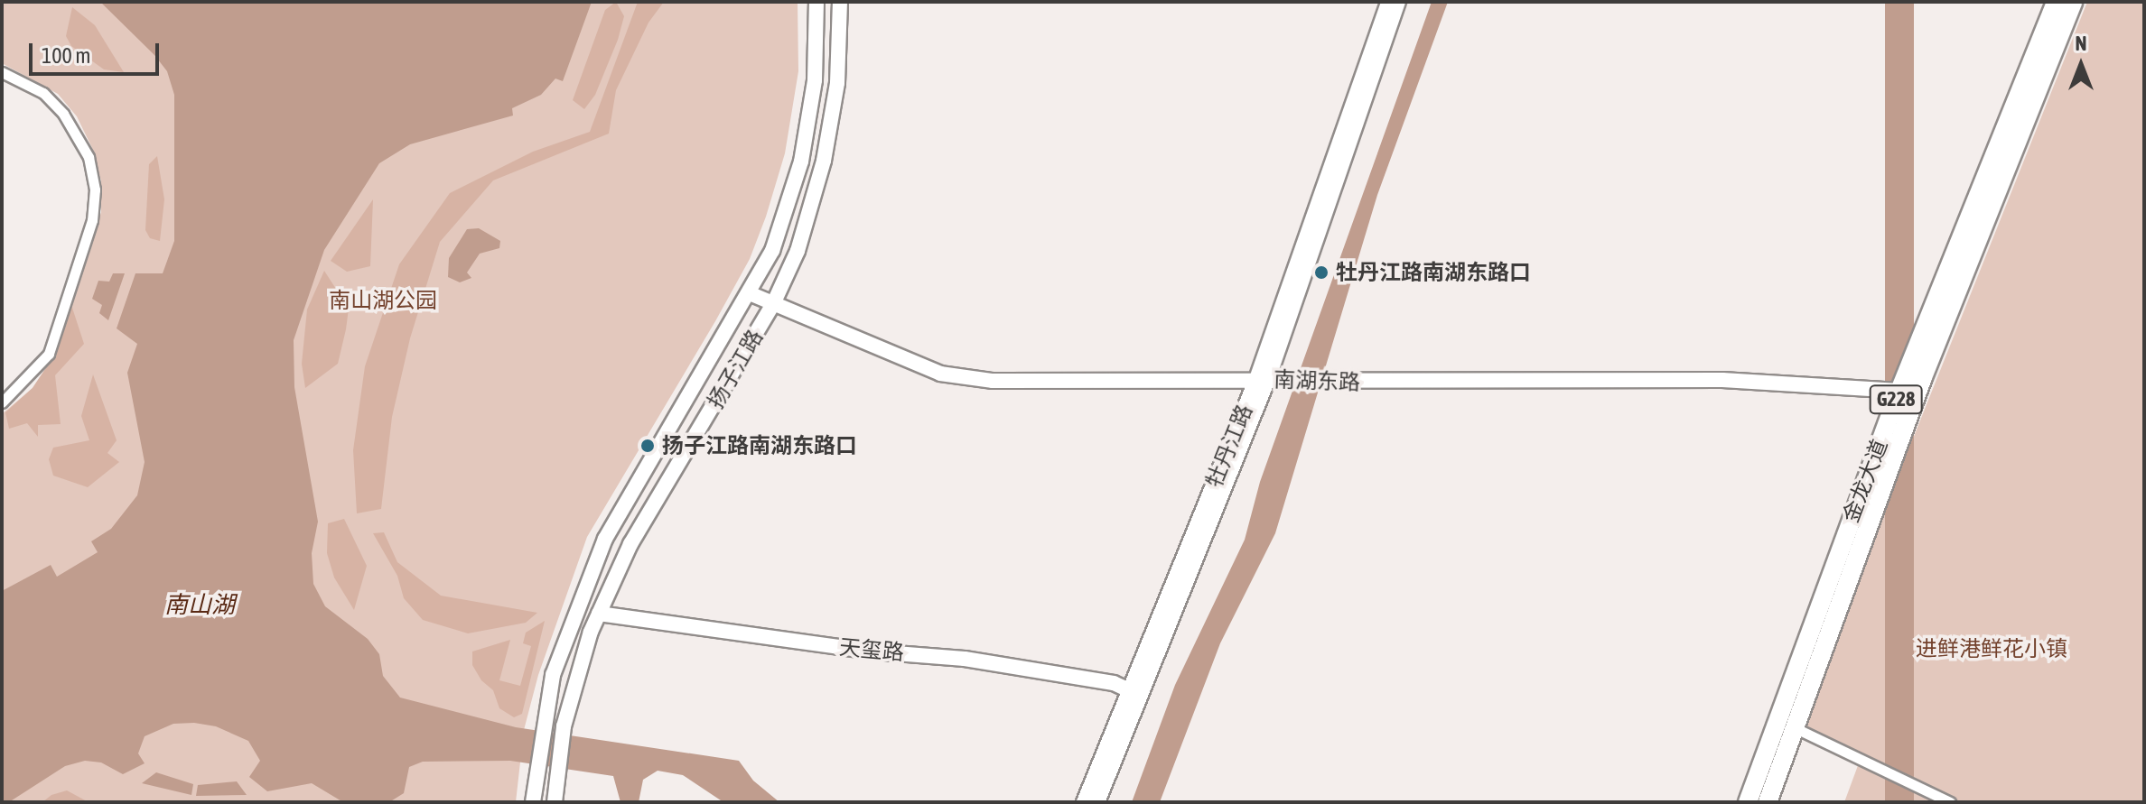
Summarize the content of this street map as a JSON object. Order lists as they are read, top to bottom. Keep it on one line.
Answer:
{"streets":{"highway":["G228","金龙大道"],"street":["扬子江路","南湖东路","牡丹江路","天玺路"]},"crossings":[["扬子江路","南湖东路"],["扬子江路","天玺路"],["南湖东路","牡丹江路"],["南湖东路","金龙大道"],["牡丹江路","天玺路"]],"water":["南山湖"],"parks":["南山湖公园","进鲜港鲜花小镇"],"places":["牡丹江路南湖东路口","扬子江路南湖东路口"],"scale_bar":"100 m","north":"top"}
